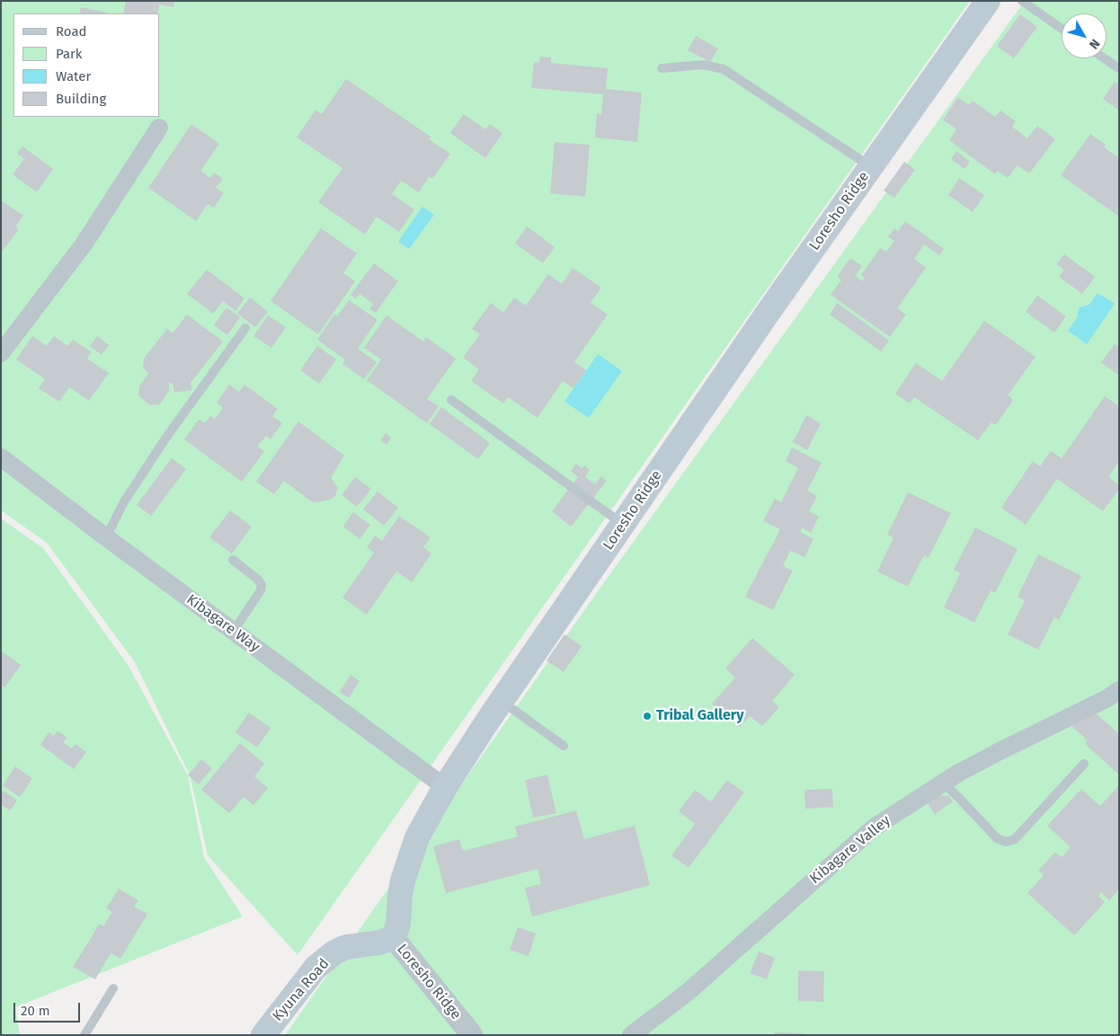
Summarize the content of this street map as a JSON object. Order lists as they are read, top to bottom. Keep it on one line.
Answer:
{"streets":{"main road":["Loresho Ridge","Kyuna Road"],"street":["Kibagare Way","Kibagare Valley"]},"crossings":[["Loresho Ridge","Kibagare Way"],["Loresho Ridge","Kyuna Road"]],"places":["Tribal Gallery"],"legend":["Road","Park","Water","Building"],"scale_bar":"20 m","north":"bottom right"}
